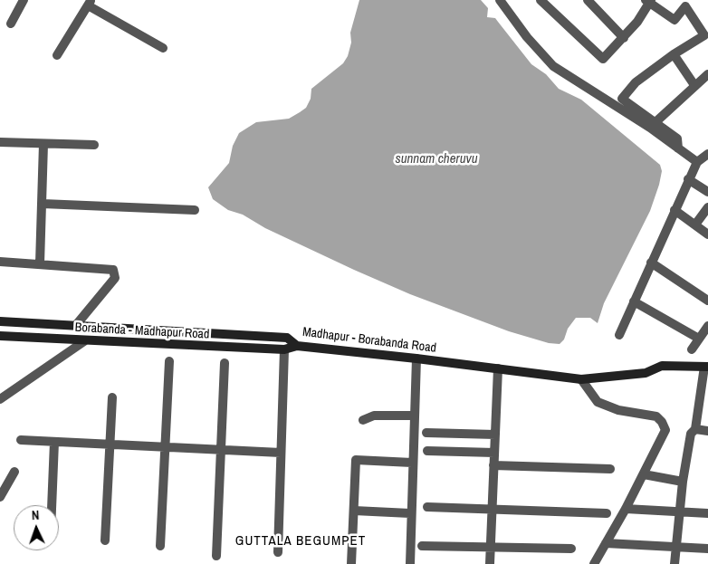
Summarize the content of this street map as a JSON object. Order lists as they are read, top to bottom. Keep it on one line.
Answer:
{"streets":{"street":["Borabanda - Madhapur Road","Madhapur - Borabanda Road"]},"crossings":[["Borabanda - Madhapur Road","Madhapur - Borabanda Road"]],"districts":["GUTTALA BEGUMPET"],"water":["sunnam cheruvu"],"north":"top"}
